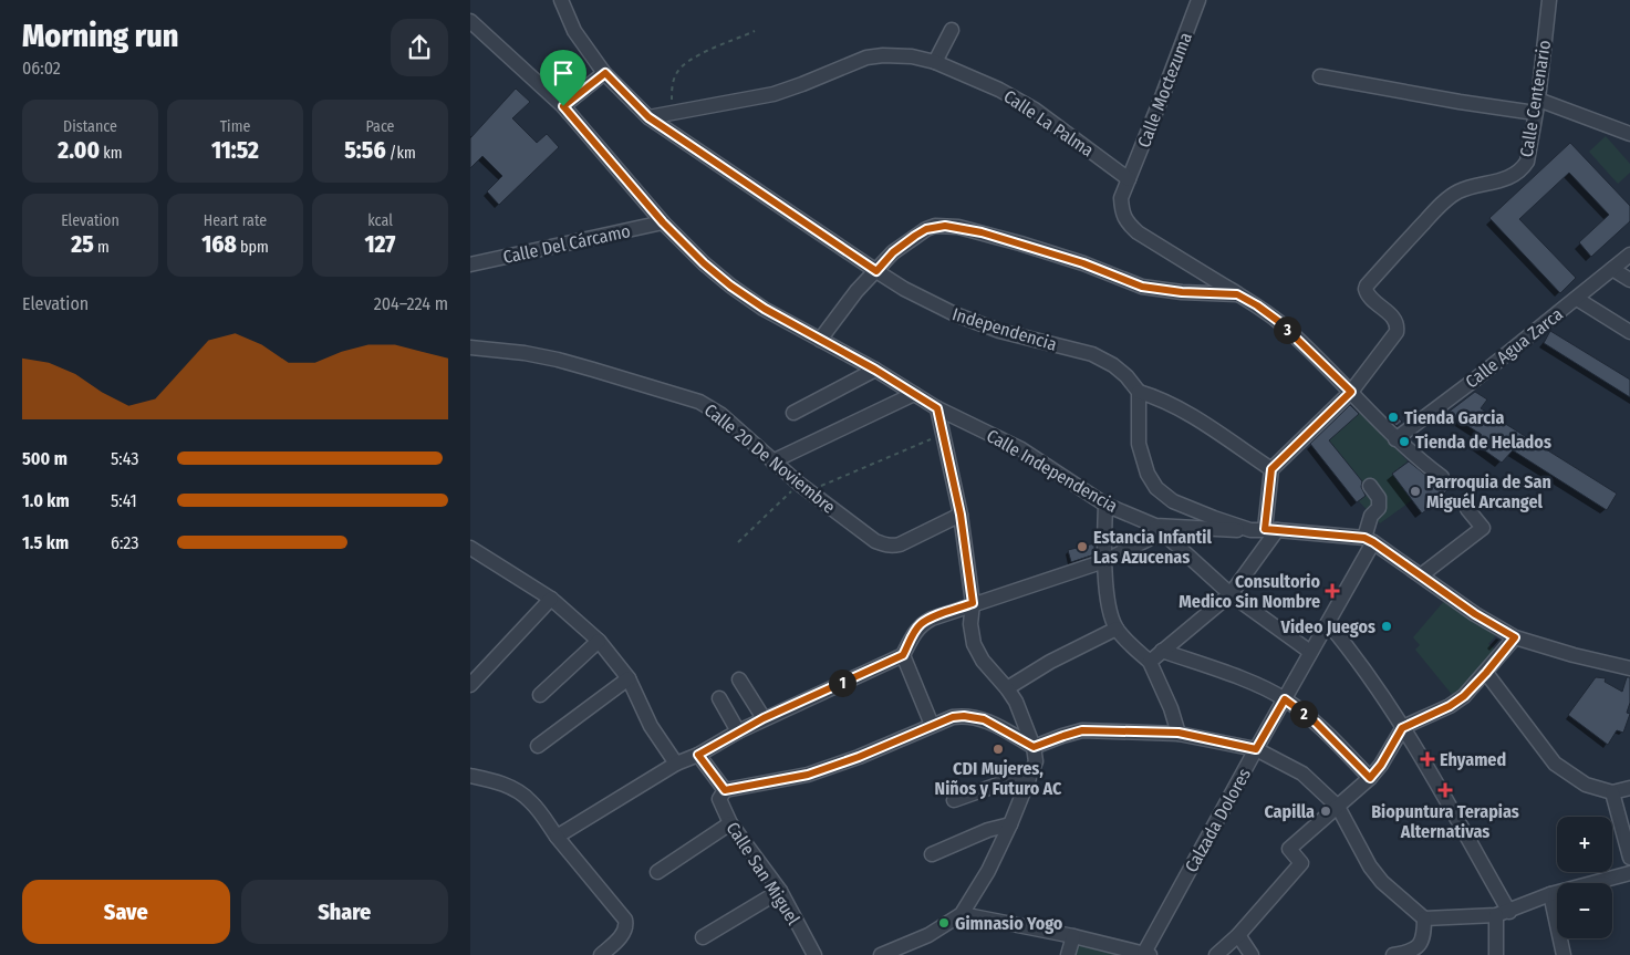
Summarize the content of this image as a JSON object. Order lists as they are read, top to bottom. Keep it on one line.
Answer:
{"streets":{"street":["Calle Moctezuma","Calle Centenario","Calle La Palma","Calle Del Cárcamo","Independencia","Calle Agua Zarca","Calle 20 De Noviembre","Calle Independencia","Calzada Dolores","Calle San Miguel"]},"crossings":[["Calle Moctezuma","Calle La Palma"],["Calle La Palma","Independencia"],["Calle Del Cárcamo","Calle Independencia"]],"places":{"other":["Tienda Garcia","Tienda de Helados","Parroquia de San Miguél Arcangel","Estancia Infantil Las Azucenas","Video Juegos","CDI Mujeres, Niños y Futuro AC","Capilla","Gimnasio Yogo"],"health":["Consultorio Medico Sin Nombre","Ehyamed","Biopuntura Terapias Alternativas"]},"page":{"heading":["Morning run","06:02"],"stats":[["Distance","2.00 km"],["Time","11:52"],["Pace","5:56 /km"],["Elevation","25 m"],["Heart rate","168 bpm"],["kcal","127"]],"chart":["Elevation","204–224 m"],"pins":["3","1","2"],"list":[{"name":"500 m","note":"5:43"},{"name":"1.0 km","note":"5:41"},{"name":"1.5 km","note":"6:23"}],"map_buttons":["+","−"],"buttons":["Save","Share"]}}
